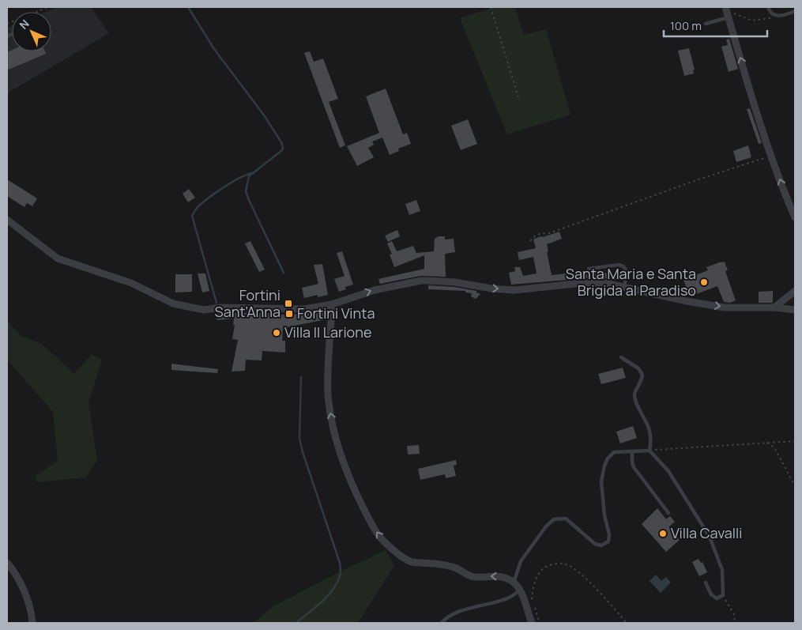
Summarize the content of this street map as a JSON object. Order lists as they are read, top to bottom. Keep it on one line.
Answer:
{"places":{"other":["Santa Maria e Santa Brigida al Paradiso","Villa Il Larione","Villa Cavalli"],"transit":["Fortini Sant'Anna","Fortini Vinta"]},"scale_bar":"100 m","north":"top left"}
